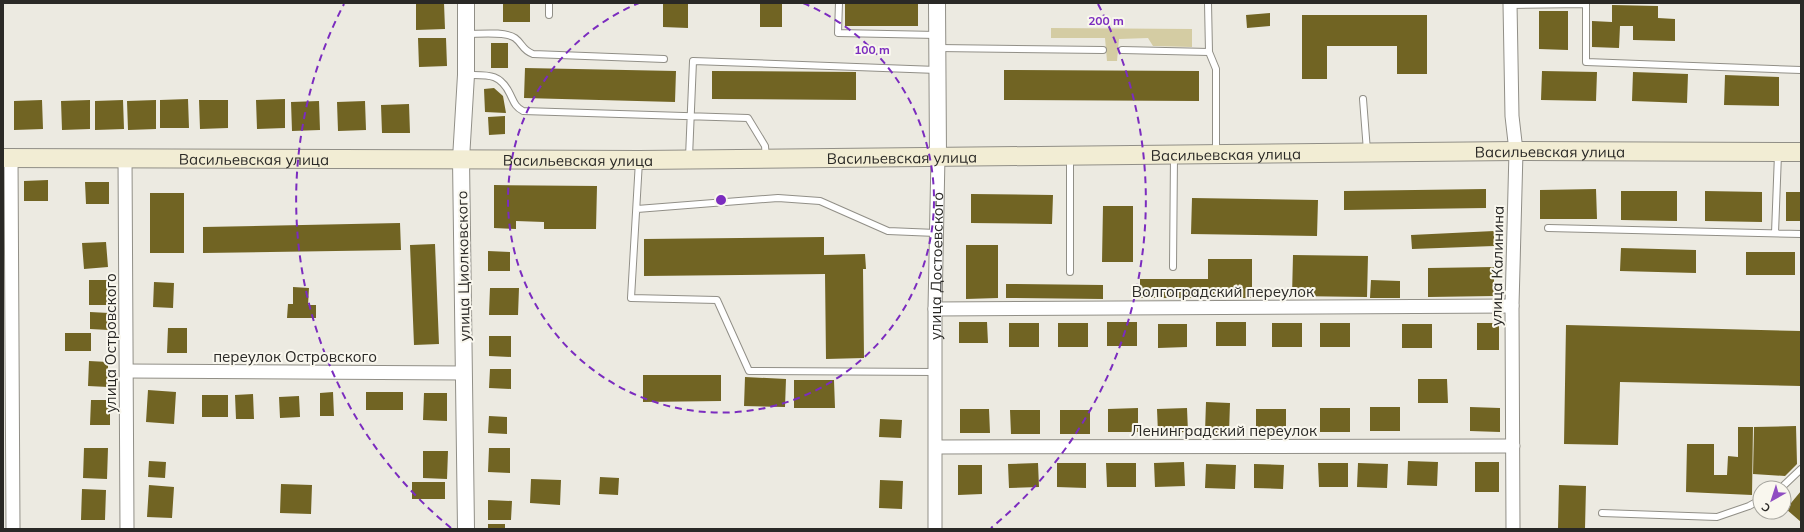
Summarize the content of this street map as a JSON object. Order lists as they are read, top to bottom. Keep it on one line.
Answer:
{"streets":{"main road":["Васильевская улица"],"street":["улица Циолковского","улица Достоевского","улица Калинина","Волгоградский переулок","улица Островского","переулок Островского","Ленинградский переулок"]},"crossings":[["Васильевская улица","улица Циолковского"],["Васильевская улица","улица Достоевского"],["Васильевская улица","улица Калинина"],["Васильевская улица","улица Островского"],["улица Циолковского","переулок Островского"],["улица Достоевского","Волгоградский переулок"],["улица Достоевского","Ленинградский переулок"],["улица Калинина","Волгоградский переулок"],["улица Калинина","Ленинградский переулок"],["улица Островского","переулок Островского"]],"north":"bottom left","rings":["200 m","100 m"]}
